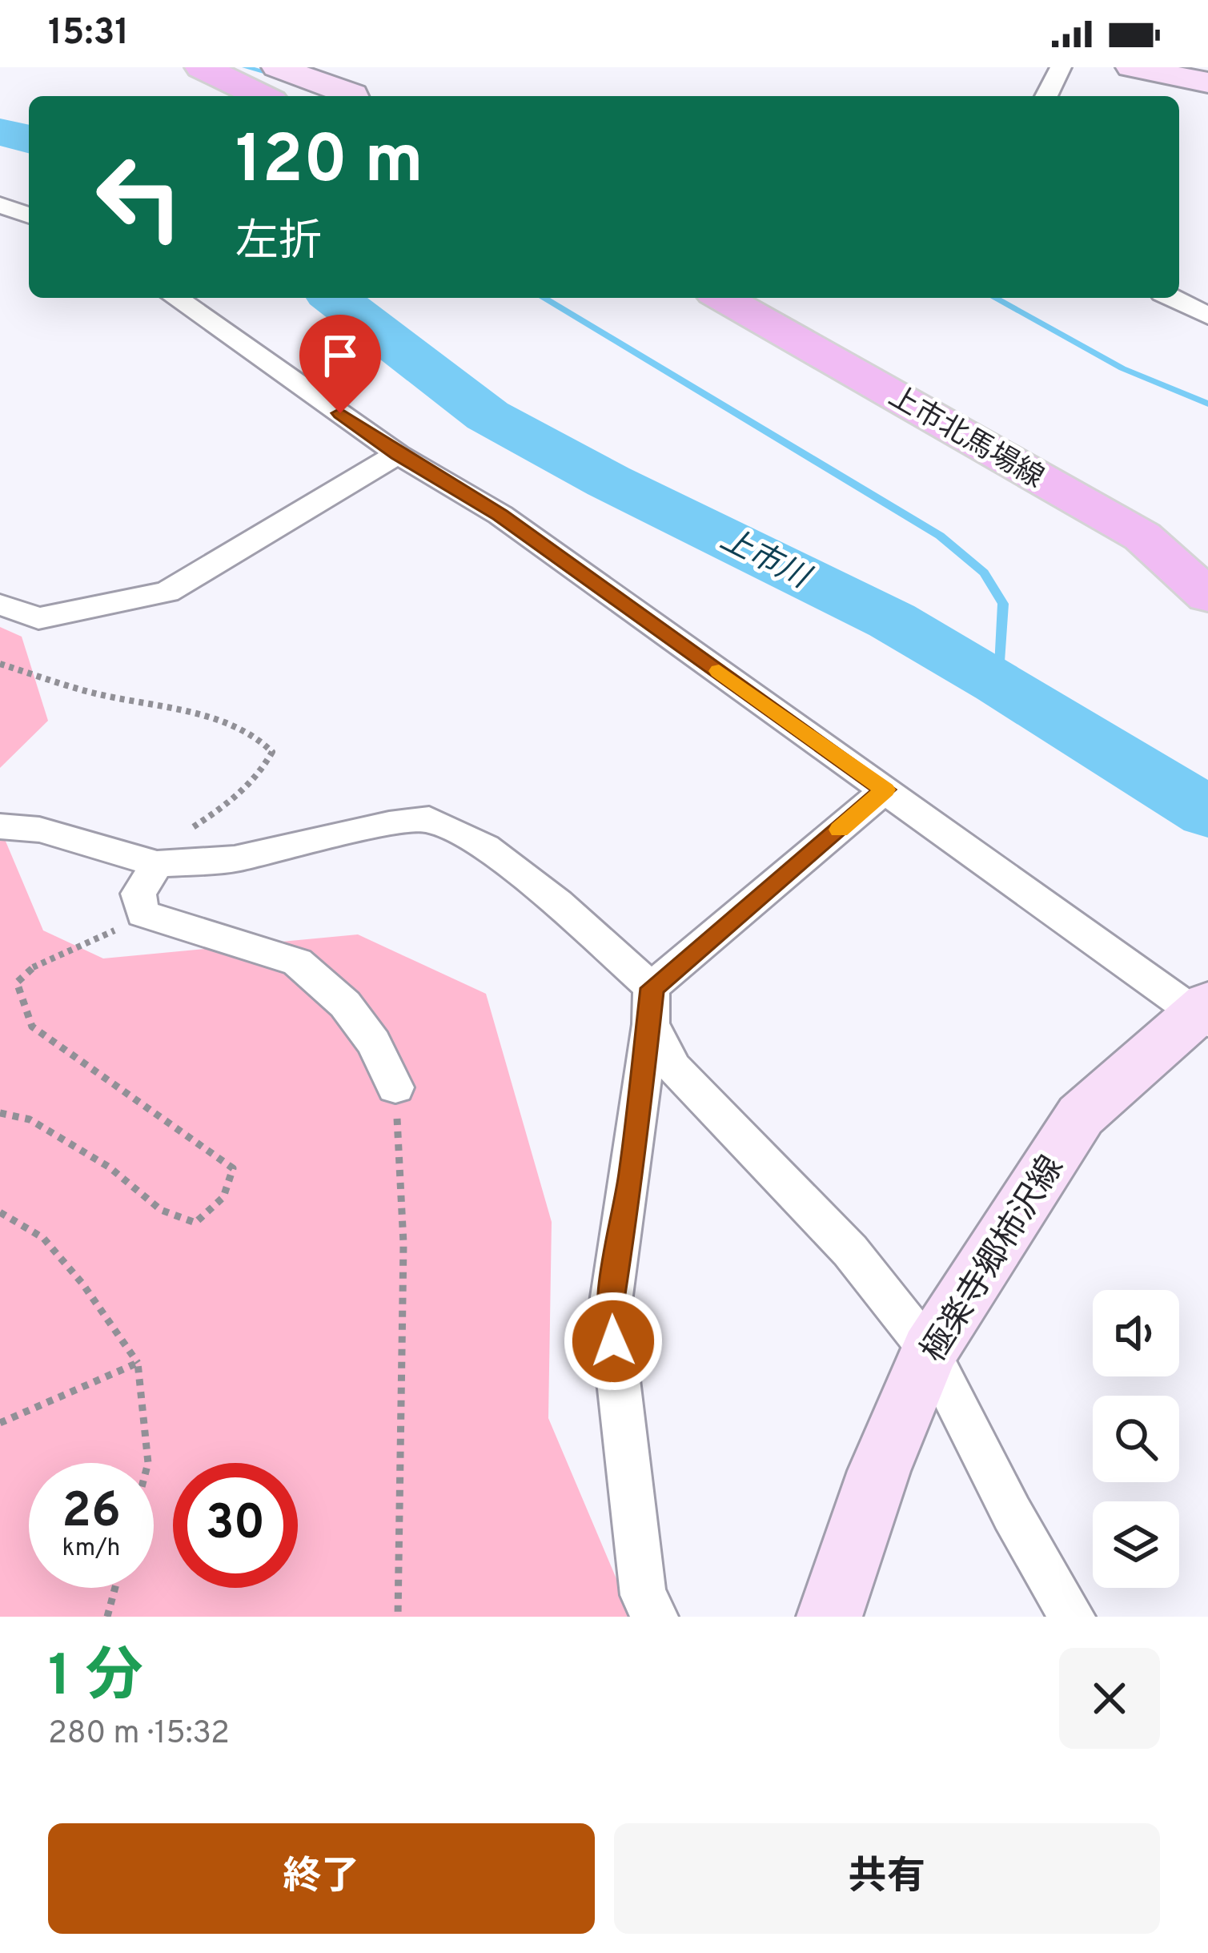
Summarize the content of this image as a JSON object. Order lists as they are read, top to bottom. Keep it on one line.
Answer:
{"streets":{"main road":["上市北馬場線","極楽寺郷柿沢線"]},"water":["上市川"],"page":{"status":"15:31","turn":["120 m","左折"],"speed":"26 km/h","limit":"30","heading":["1 分","280 m · 15:32"],"buttons":["終了","共有"]}}
